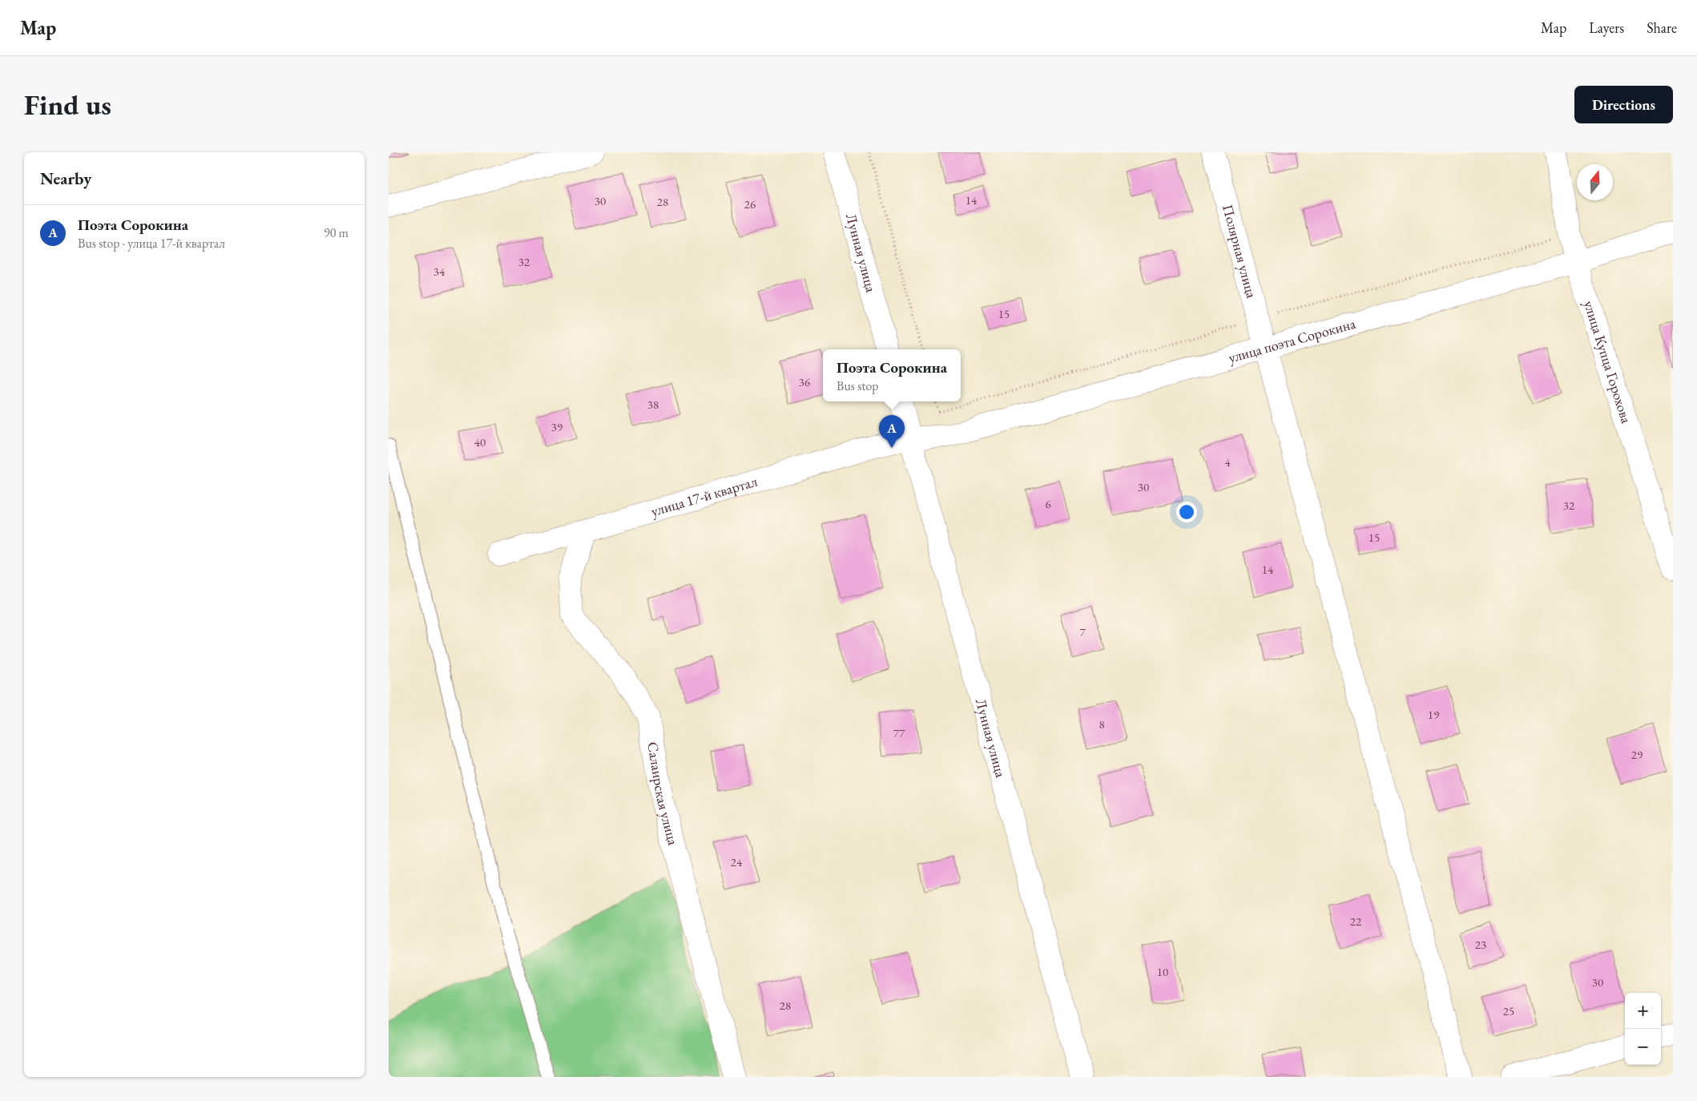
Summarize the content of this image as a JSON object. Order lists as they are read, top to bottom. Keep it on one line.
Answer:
{"streets":{"street":["Полярная улица","Лунная улица","улица поэта Сорокина","улица Купца Горохова","улица 17-й квартал","Салаирская улица"]},"crossings":[["Полярная улица","улица поэта Сорокина"],["Лунная улица","улица поэта Сорокина"],["Лунная улица","улица 17-й квартал"],["улица поэта Сорокина","улица Купца Горохова"],["улица поэта Сорокина","улица 17-й квартал"],["улица 17-й квартал","Салаирская улица"]],"house_numbers":["14","30","28","26","32","34","15","36","38","39","40","4","30","6","32","15","14","7","19","8","77","29","24","22","23","10","30","28","25"],"north":"top","page":{"header":"Map","nav":["Map","Layers","Share"],"buttons":"Directions","title":"Find us","heading":"Nearby","list":[{"mark":"A","name":"Поэта Сорокина","note":"Bus stop · улица 17-й квартал","value":"90 m"}],"popup":["Поэта Сорокина","Bus stop"],"pins":"A","map_buttons":["+","−"]}}
